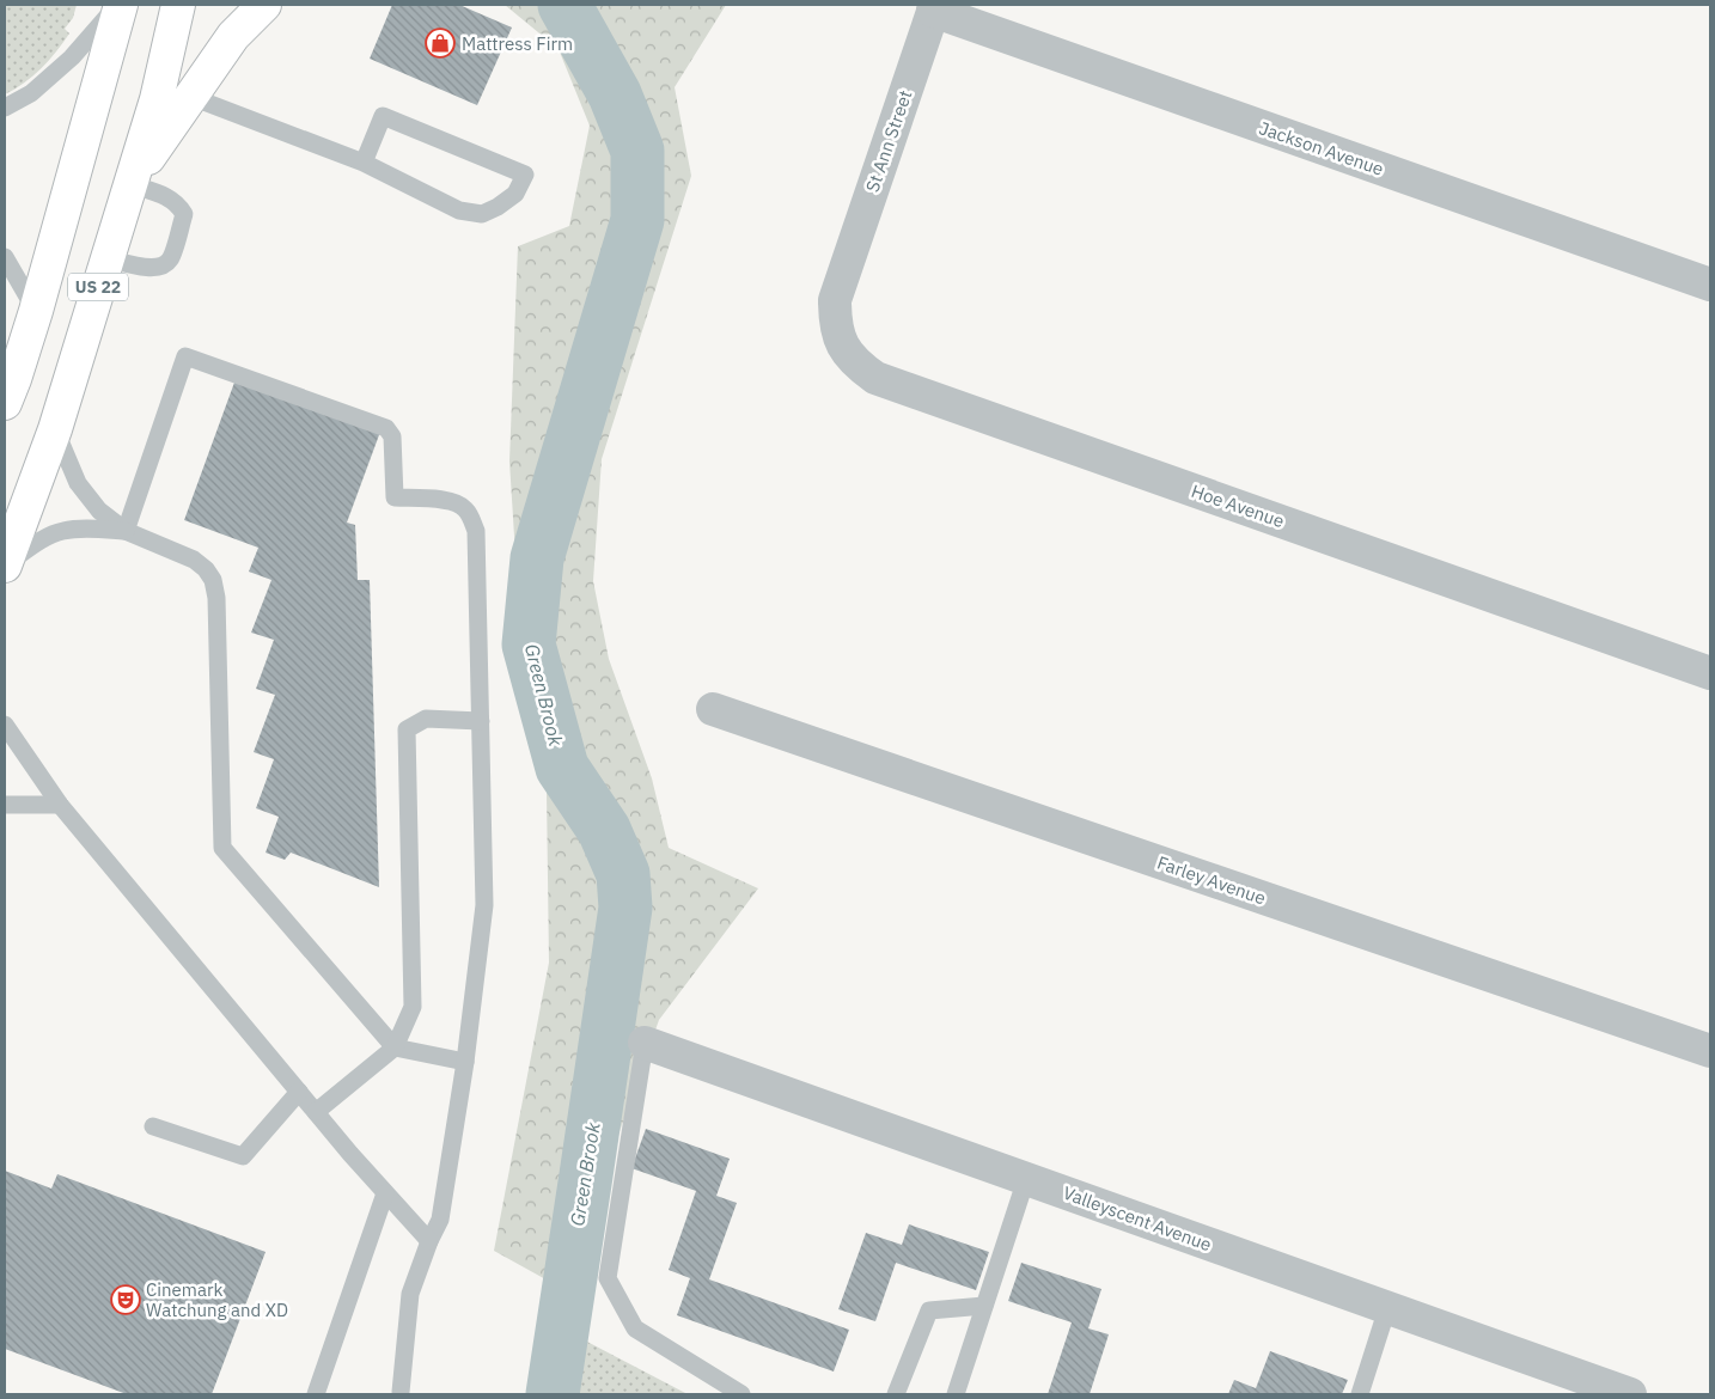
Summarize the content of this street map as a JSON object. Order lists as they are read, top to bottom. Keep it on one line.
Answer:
{"streets":{"highway":["US 22"],"street":["St Ann Street","Jackson Avenue","Hoe Avenue","Farley Avenue","Valleyscent Avenue"]},"crossings":[["St Ann Street","Jackson Avenue"],["St Ann Street","Hoe Avenue"]],"water":["Green Brook"],"places":{"shop":["Mattress Firm"],"theatre":["Cinemark Watchung and XD"]}}
